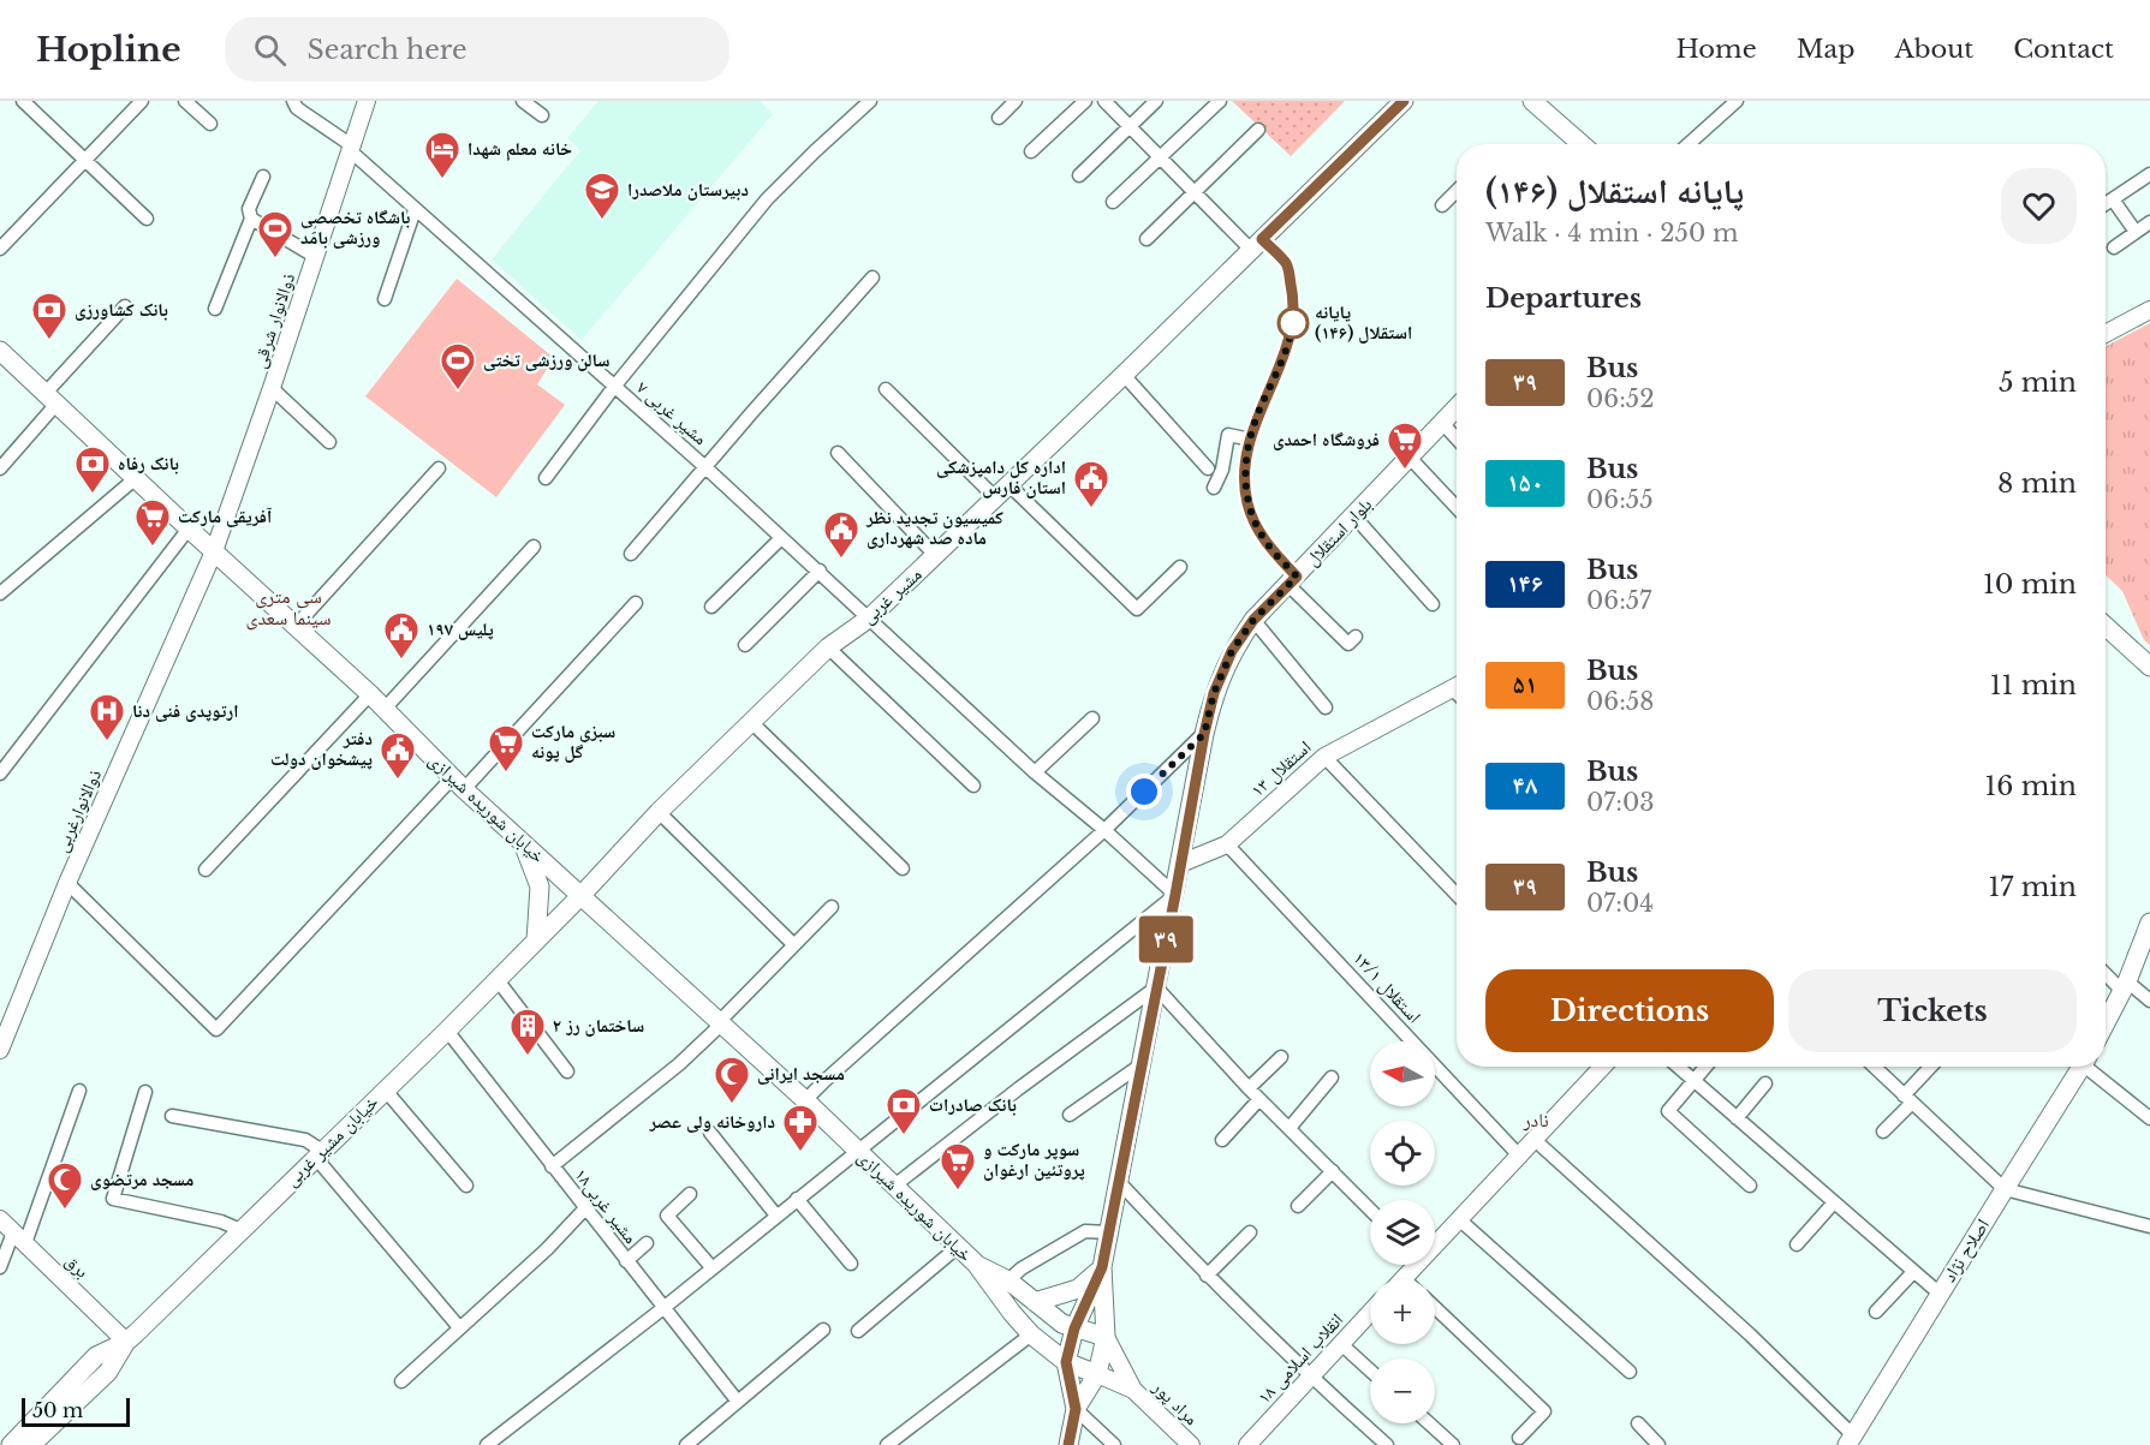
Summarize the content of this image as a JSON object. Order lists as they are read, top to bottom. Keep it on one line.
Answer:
{"streets":{"main road":["بلوار استقلال","مشیر غربی","خیابان شوریده شیرازی","خیابان مشیر غربی","اصلاح نژاد"],"street":["ذوالانوار شرقی","مشیر غربی ۷","۱۳ استقلال","ذوالانوارغربی","۱۳/۱ استقلال","مشیر غربی۱۸","برق","۱۸ انقلاب اسلامی","مراد پور"]},"crossings":[["ذوالانوار شرقی","مشیر غربی ۷"],["ذوالانوار شرقی","خیابان شوریده شیرازی"],["ذوالانوار شرقی","ذوالانوارغربی"],["مشیر غربی ۷","بلوار استقلال"],["مشیر غربی ۷","مشیر غربی"],["بلوار استقلال","۱۳ استقلال"],["بلوار استقلال","خیابان شوریده شیرازی"],["بلوار استقلال","مراد پور"],["مشیر غربی","خیابان شوریده شیرازی"],["مشیر غربی","خیابان مشیر غربی"],["۱۳ استقلال","۱۳/۱ استقلال"],["خیابان شوریده شیرازی","ذوالانوارغربی"],["خیابان شوریده شیرازی","مراد پور"],["خیابان مشیر غربی","مشیر غربی۱۸"],["خیابان مشیر غربی","برق"]],"districts":["سی متری سینما سعدی","نادر"],"places":{"hotel":["خانه معلم شهدا"],"school or university":["دبیرستان ملاصدرا"],"sports":["باشگاه تخصصی ورزشی بامَد","سالن ورزشی تختی"],"other":["پایانه استقلال (۱۴۶)"],"bank":["بانک کشاورزی","بانک رفاه","بانک صادرات"],"supermarket":["فروشگاه احمدی","آفریقی مارکت","سبزی مارکت گل پونه","سوپر مارکت و پروتئین ارغوان"],"public building":["اداره کل دامپزشکی استان فارس","کمیسیون تجدید نظر ماده صد شهرداری","پلیس ۱۹۷","دفتر پیشخوان دولت"],"hospital":["ارتوپدی فنی دنا"],"building":["ساختمان رز ۲"],"mosque":["مسجد ایرانی","مسجد مرتضوی"],"pharmacy":["داروخانه ولی عصر"]},"lines":["bus line ۳۹"],"scale_bar":"50 m","north":"left","page":{"header":"Hopline","search":"Search here","nav":["Home","Map","About","Contact"],"on_map":"۳۹","heading":[["پایانه استقلال (۱۴۶)","Walk · 4 min · 250 m"],"Departures"],"list":[{"mark":"۳۹","name":"Bus","note":"06:52","value":"5 min"},{"mark":"۱۵۰","name":"Bus","note":"06:55","value":"8 min"},{"mark":"۱۴۶","name":"Bus","note":"06:57","value":"10 min"},{"mark":"۵۱","name":"Bus","note":"06:58","value":"11 min"},{"mark":"۴۸","name":"Bus","note":"07:03","value":"16 min"},{"mark":"۳۹","name":"Bus","note":"07:04","value":"17 min"}],"buttons":["Directions","Tickets"],"map_buttons":["+","−"],"scale":"50 m"}}
